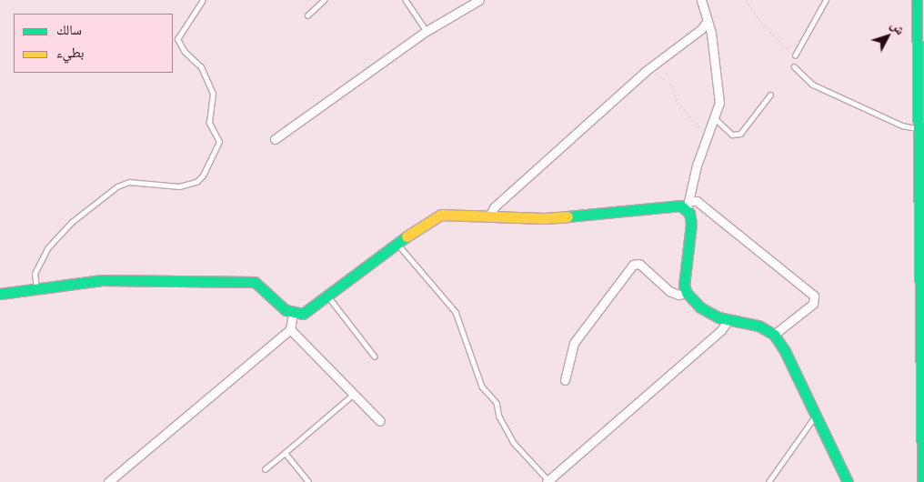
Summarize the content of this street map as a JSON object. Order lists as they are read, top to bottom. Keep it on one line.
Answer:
{"legend":["سالك","بطيء"],"north":"top right"}
